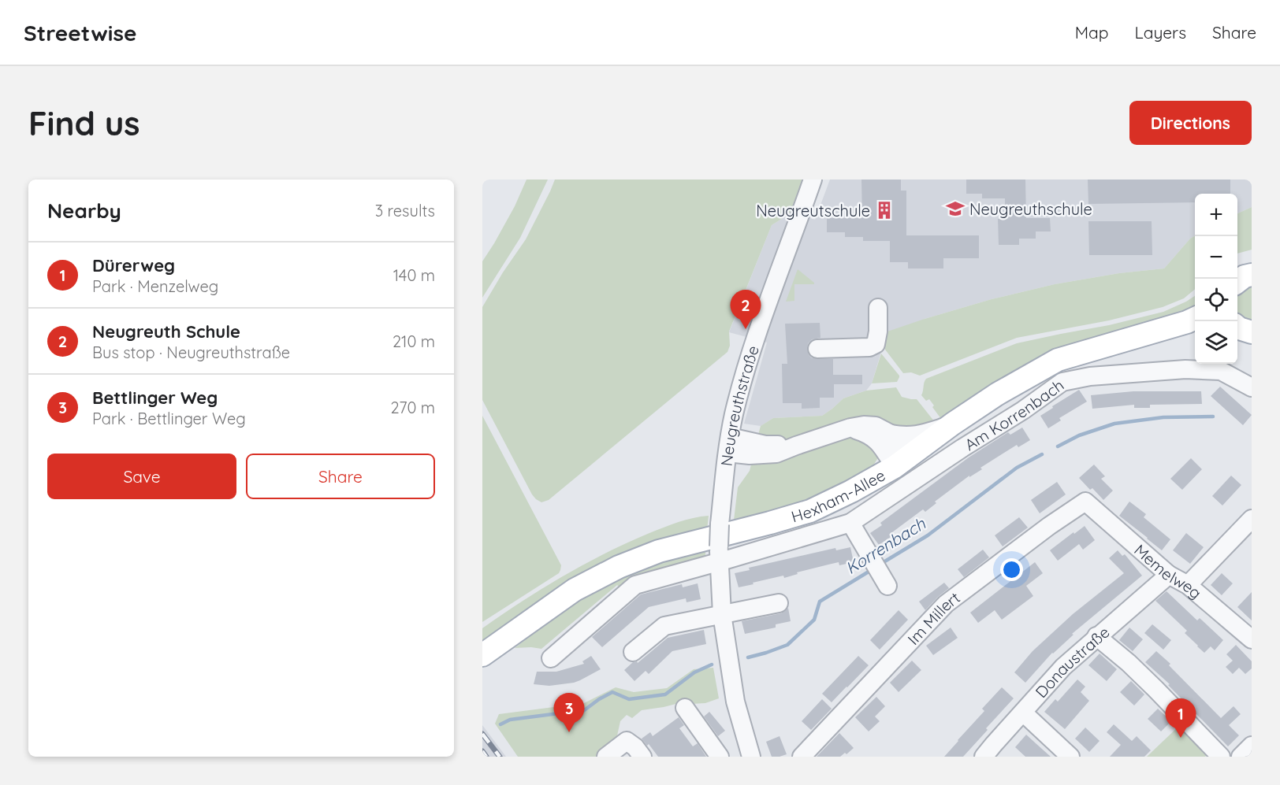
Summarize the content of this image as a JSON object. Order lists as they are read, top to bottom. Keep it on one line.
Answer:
{"streets":{"main road":["Hexham-Allee"],"street":["Neugreuthstraße","Am Korrenbach","Memelweg","Im Millert","Donaustraße"]},"crossings":[["Neugreuthstraße","Am Korrenbach"],["Memelweg","Im Millert"],["Memelweg","Donaustraße"]],"water":["Korrenbach"],"places":{"school or university":["Neugreuthschule"],"building":["Neugreutschule"]},"page":{"header":"Streetwise","nav":["Map","Layers","Share"],"buttons":["Directions",["Save","Share"]],"title":"Find us","heading":["Nearby","3 results"],"map_buttons":["+","−"],"list":[{"mark":"1","name":"Dürerweg","note":"Park · Menzelweg","value":"140 m"},{"mark":"2","name":"Neugreuth Schule","note":"Bus stop · Neugreuthstraße","value":"210 m"},{"mark":"3","name":"Bettlinger Weg","note":"Park · Bettlinger Weg","value":"270 m"}],"pins":["2","3","1"]}}
